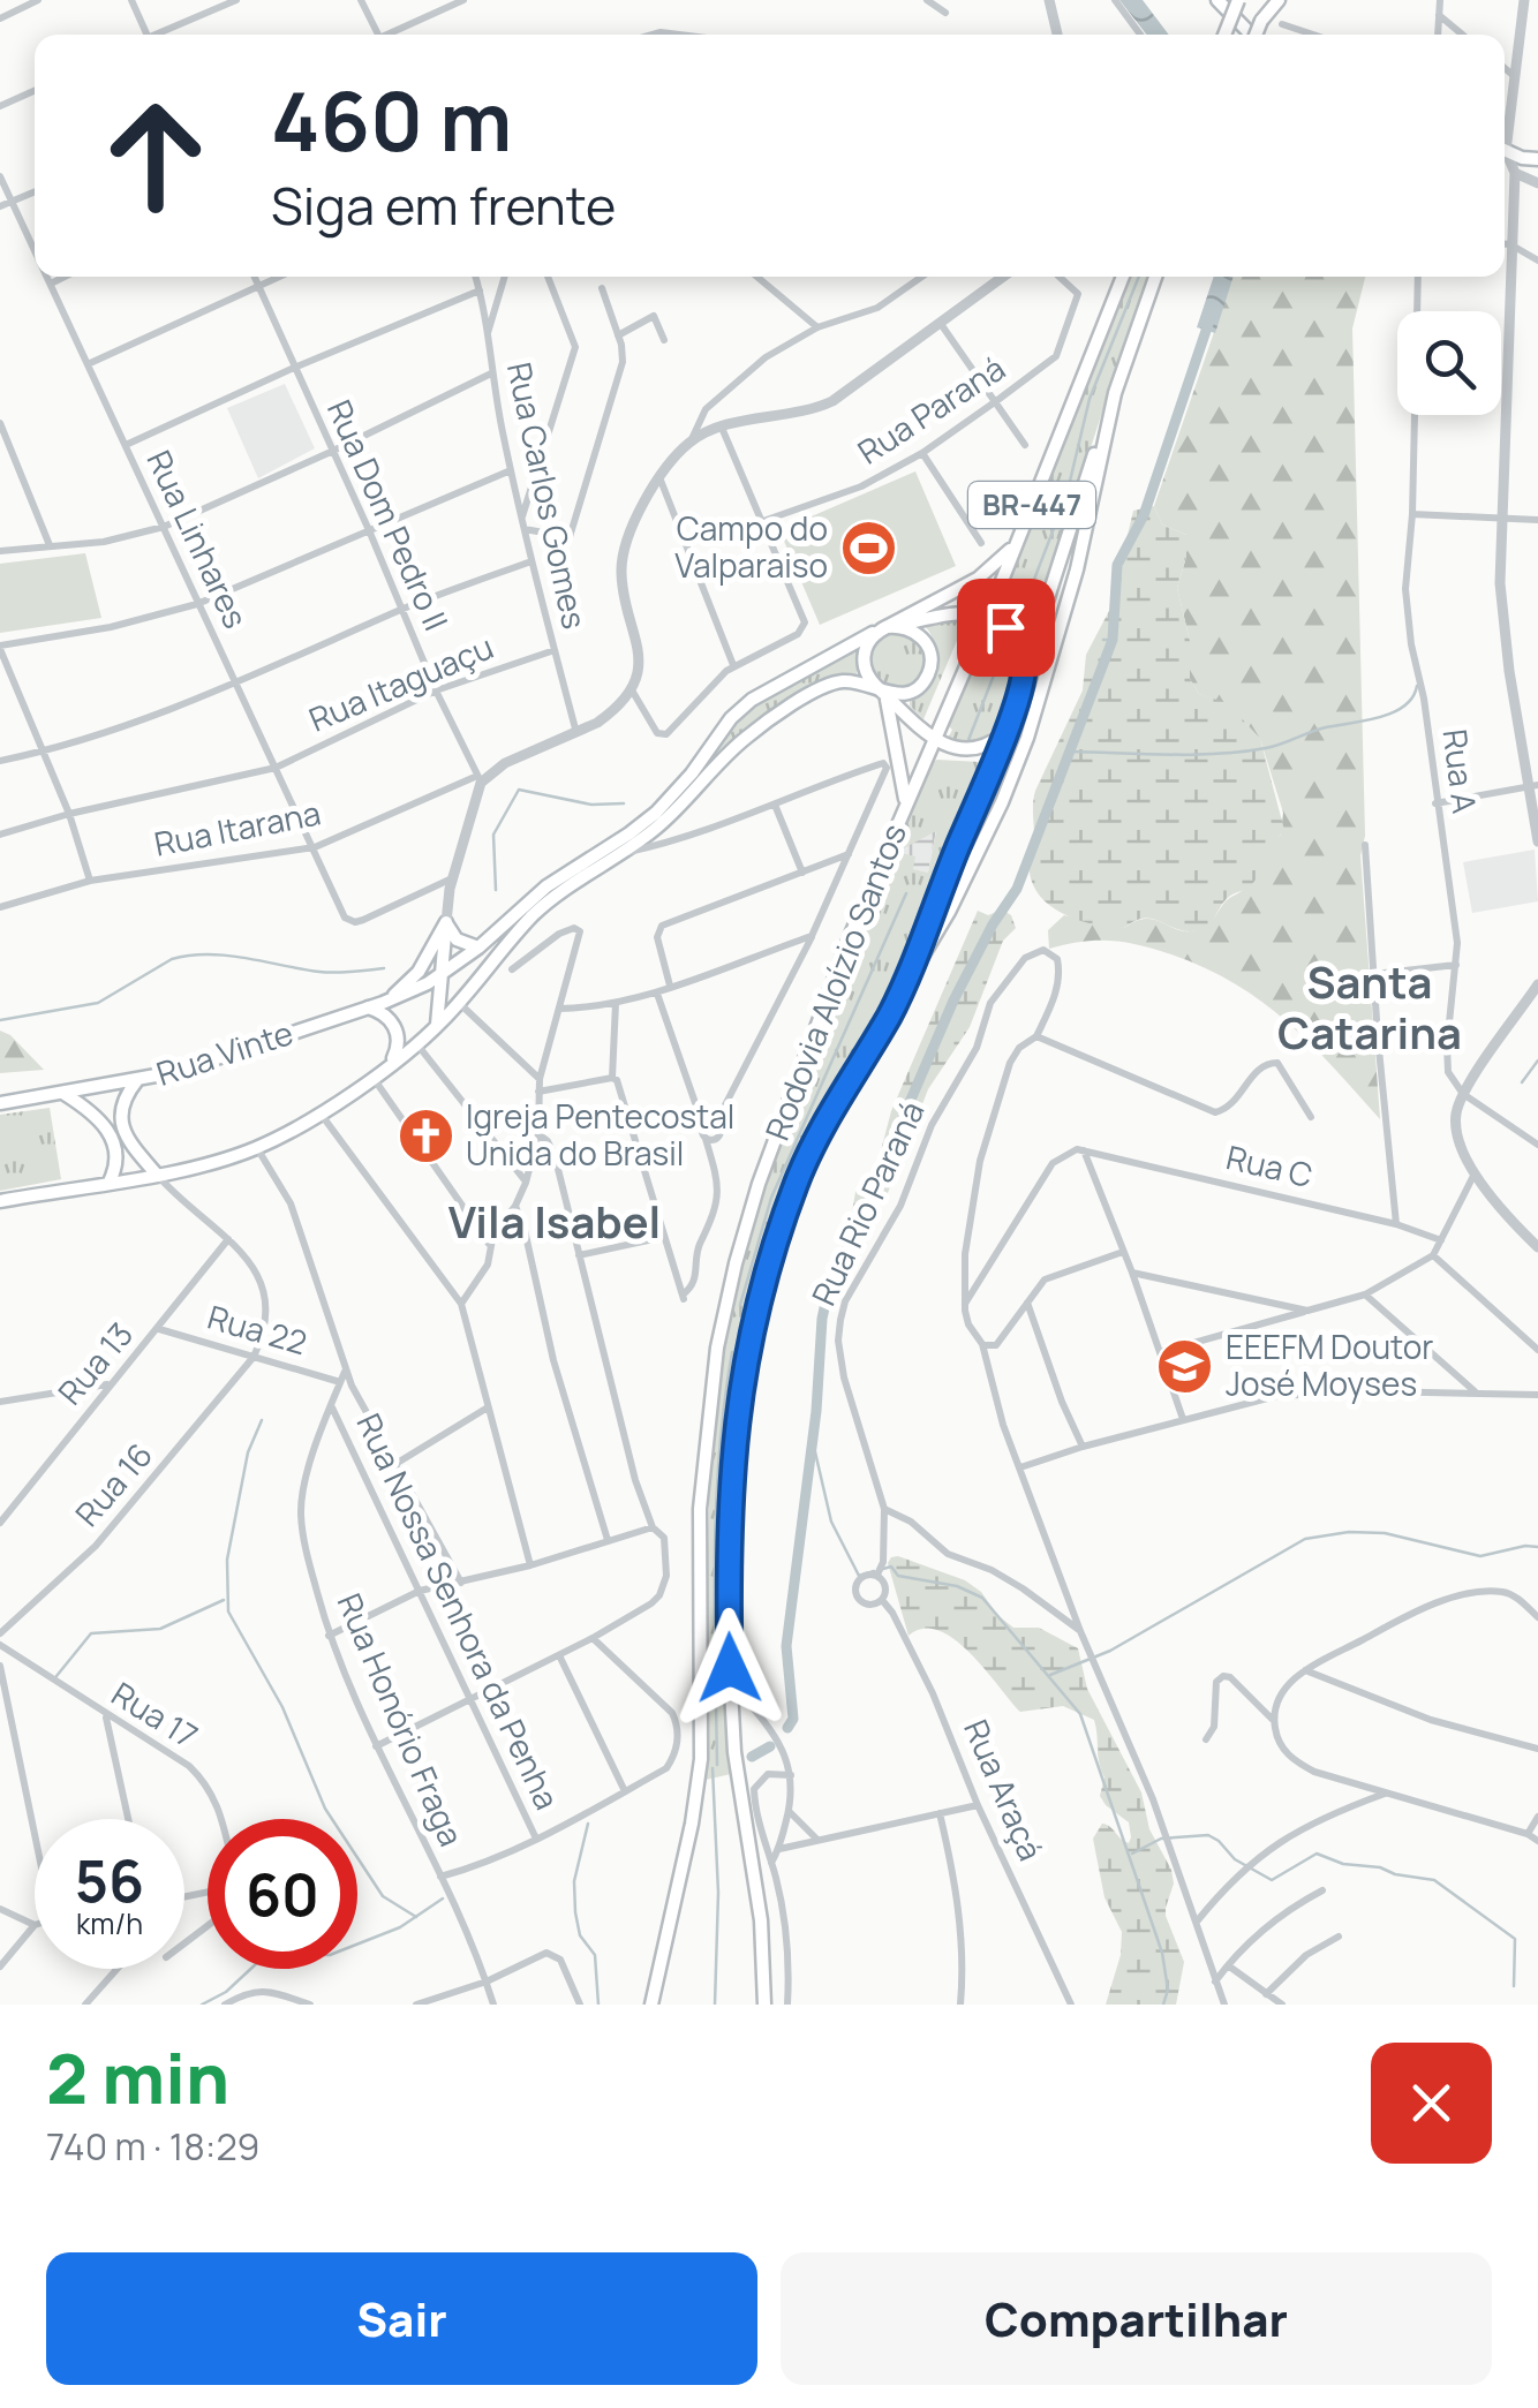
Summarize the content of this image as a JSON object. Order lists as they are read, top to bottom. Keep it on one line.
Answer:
{"streets":{"main road":["BR-447","Rodovia Aloízio Santos","Rua Vinte"],"street":["Rua Paraná","Rua Carlos Gomes","Rua Dom Pedro II","Rua Linhares","Rua Itaguaçu","Rua A","Rua Itarana","Rua C","Rua Rio Paraná","Rua 22","Rua 13","Rua 16","Rua Nossa Senhora da Penha","Rua 17","Rua Honório Fraga","Rua Araçá"]},"crossings":[["Rua Carlos Gomes","Rua Itaguaçu"],["Rua Dom Pedro II","Rua Itaguaçu"],["Rua Dom Pedro II","Rua Itarana"],["Rua Linhares","Rua Itaguaçu"],["Rua Linhares","Rua Itarana"],["Rua 22","Rua 13"],["Rua 22","Rua 16"],["Rua 22","Rua Honório Fraga"],["Rua Nossa Senhora da Penha","Rua Honório Fraga"]],"districts":["Santa Catarina","Vila Isabel"],"places":{"sports":["Campo do Valparaiso"],"church":["Igreja Pentecostal Unida do Brasil"],"school or university":["EEEFM Doutor José Moyses"]},"page":{"turn":["460 m","Siga em frente"],"speed":"56 km/h","limit":"60","heading":["2 min","740 m · 18:29"],"buttons":["Sair","Compartilhar"]}}
